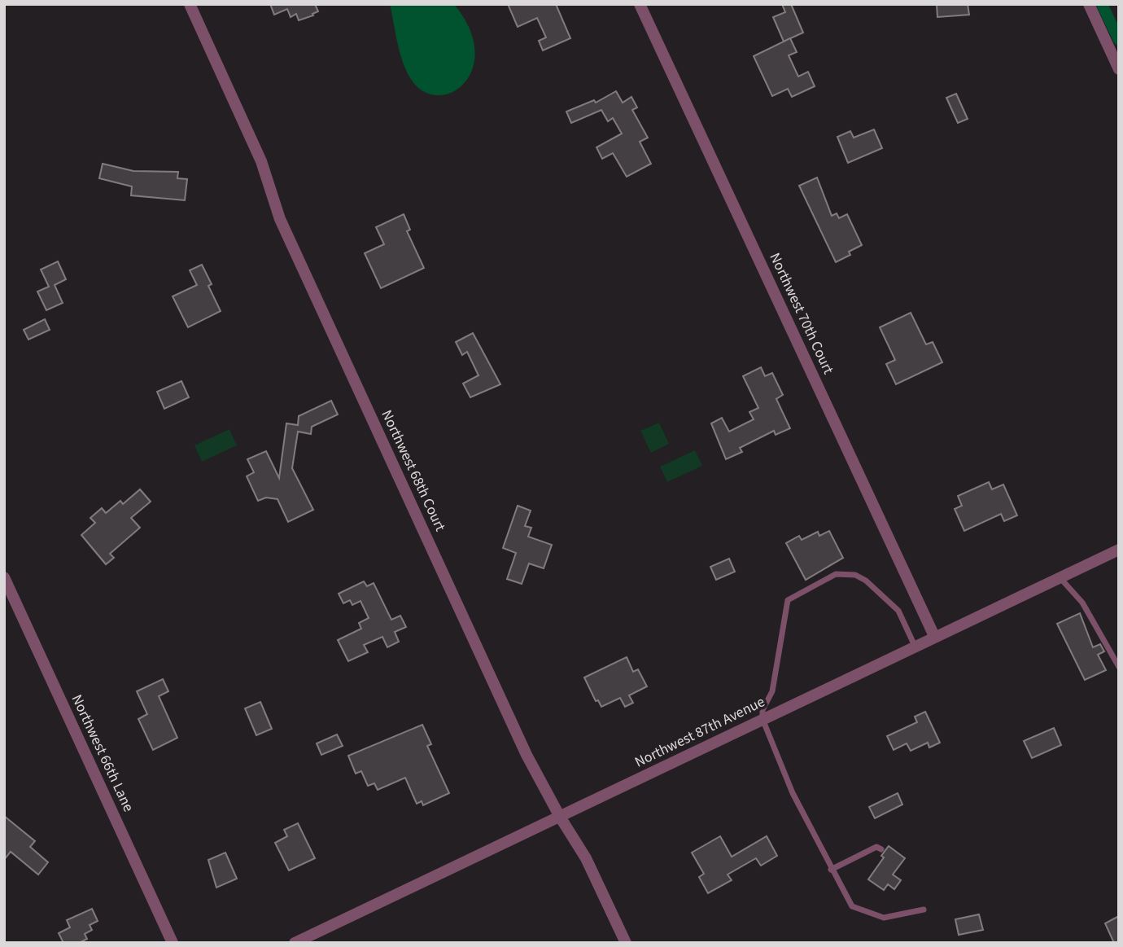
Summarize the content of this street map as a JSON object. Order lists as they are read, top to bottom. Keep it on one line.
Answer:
{"streets":{"street":["Northwest 70th Court","Northwest 68th Court","Northwest 87th Avenue","Northwest 66th Lane"]},"crossings":[["Northwest 70th Court","Northwest 87th Avenue"],["Northwest 68th Court","Northwest 87th Avenue"]]}
